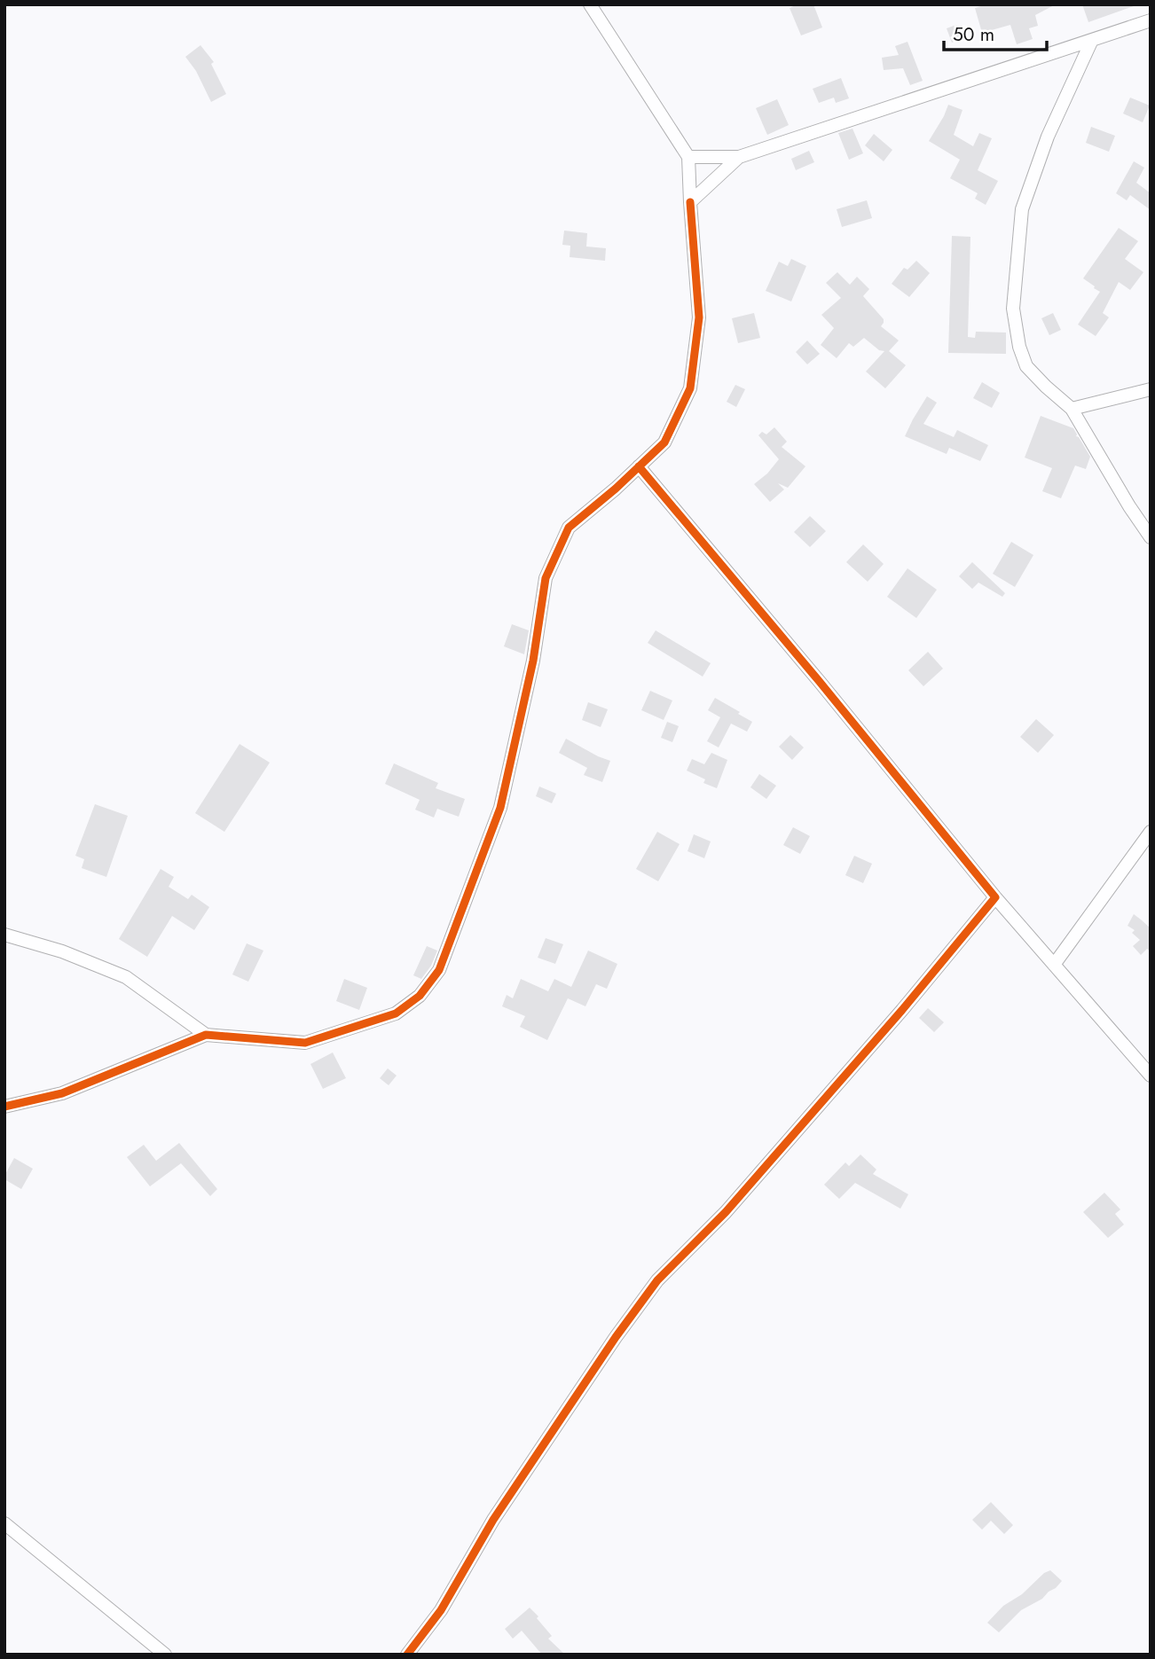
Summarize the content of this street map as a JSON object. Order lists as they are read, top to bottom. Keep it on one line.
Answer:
{"scale_bar":"50 m"}
